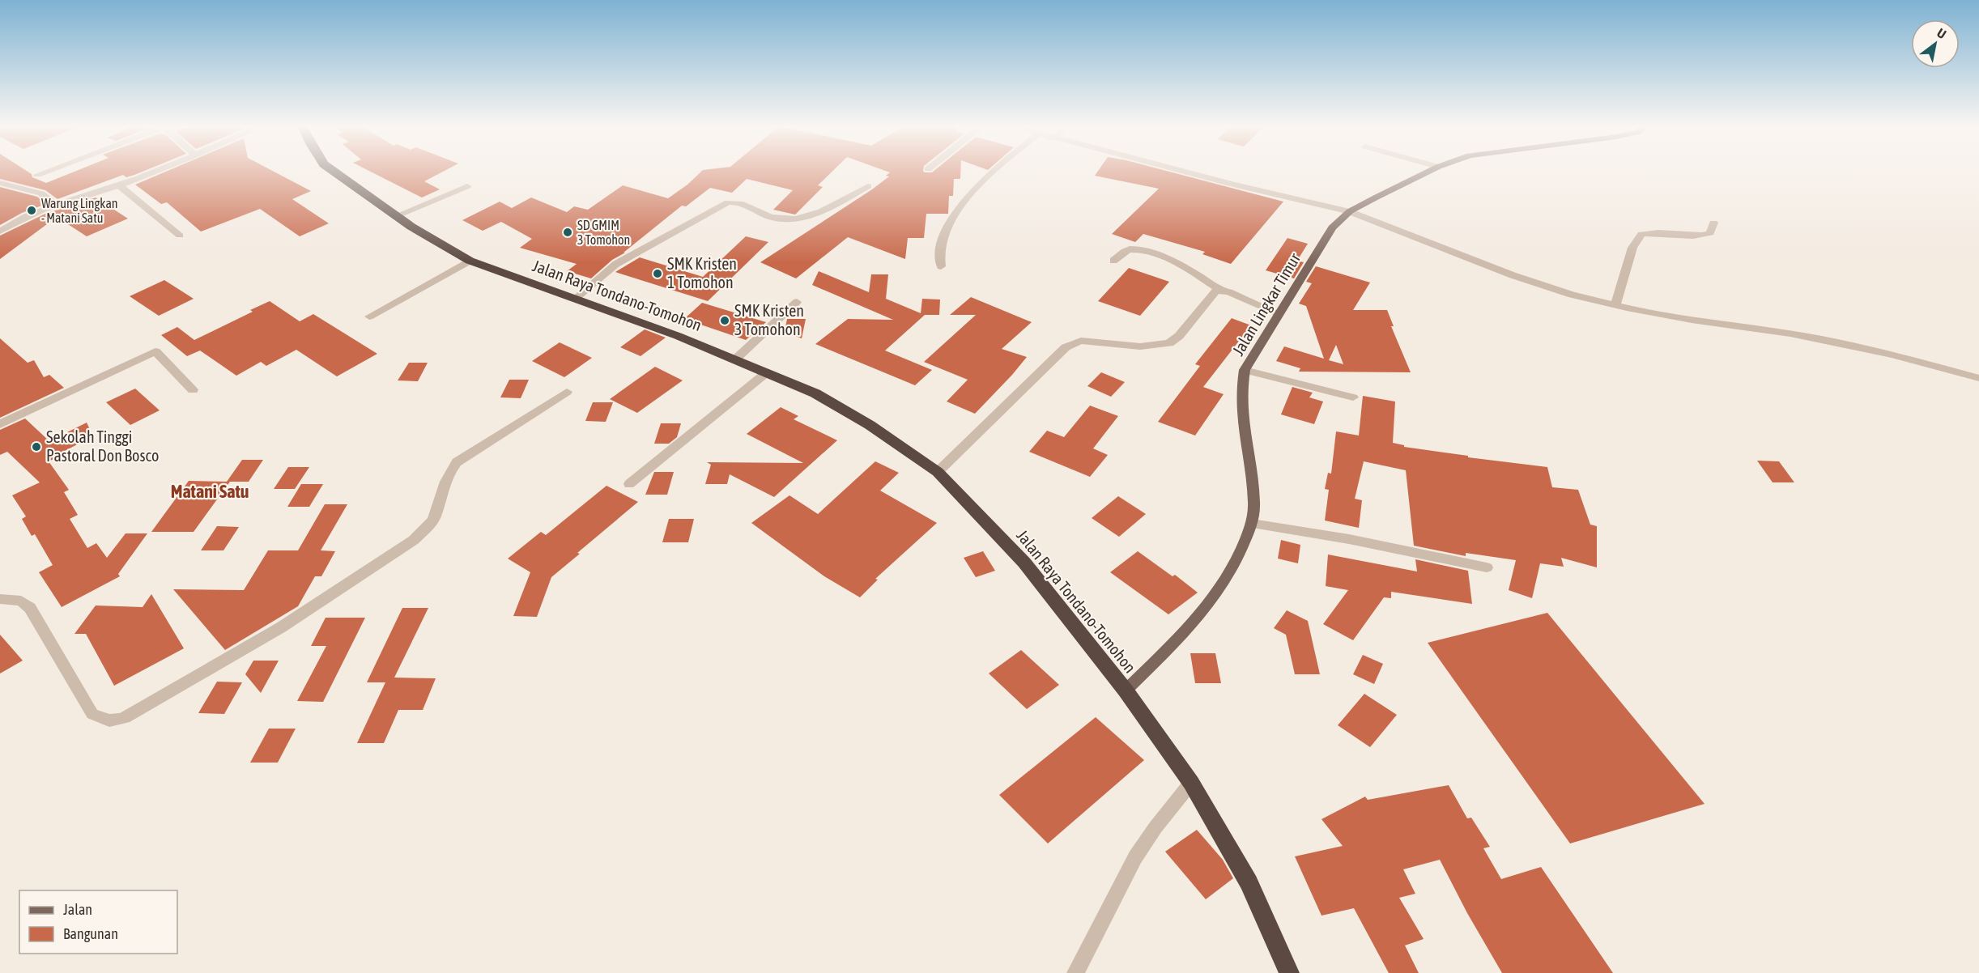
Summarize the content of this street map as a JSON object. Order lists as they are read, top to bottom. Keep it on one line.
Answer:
{"streets":{"highway":["Jalan Raya Tondano-Tomohon"],"main road":["Jalan Lingkar Timur"]},"crossings":[["Jalan Raya Tondano-Tomohon","Jalan Lingkar Timur"]],"districts":["Matani Satu"],"places":["Warung Lingkan - Matani Satu","SD GMIM 3 Tomohon","SMK Kristen 1 Tomohon","SMK Kristen 3 Tomohon","Sekolah Tinggi Pastoral Don Bosco"],"legend":["Jalan","Bangunan"],"north":"top right"}
